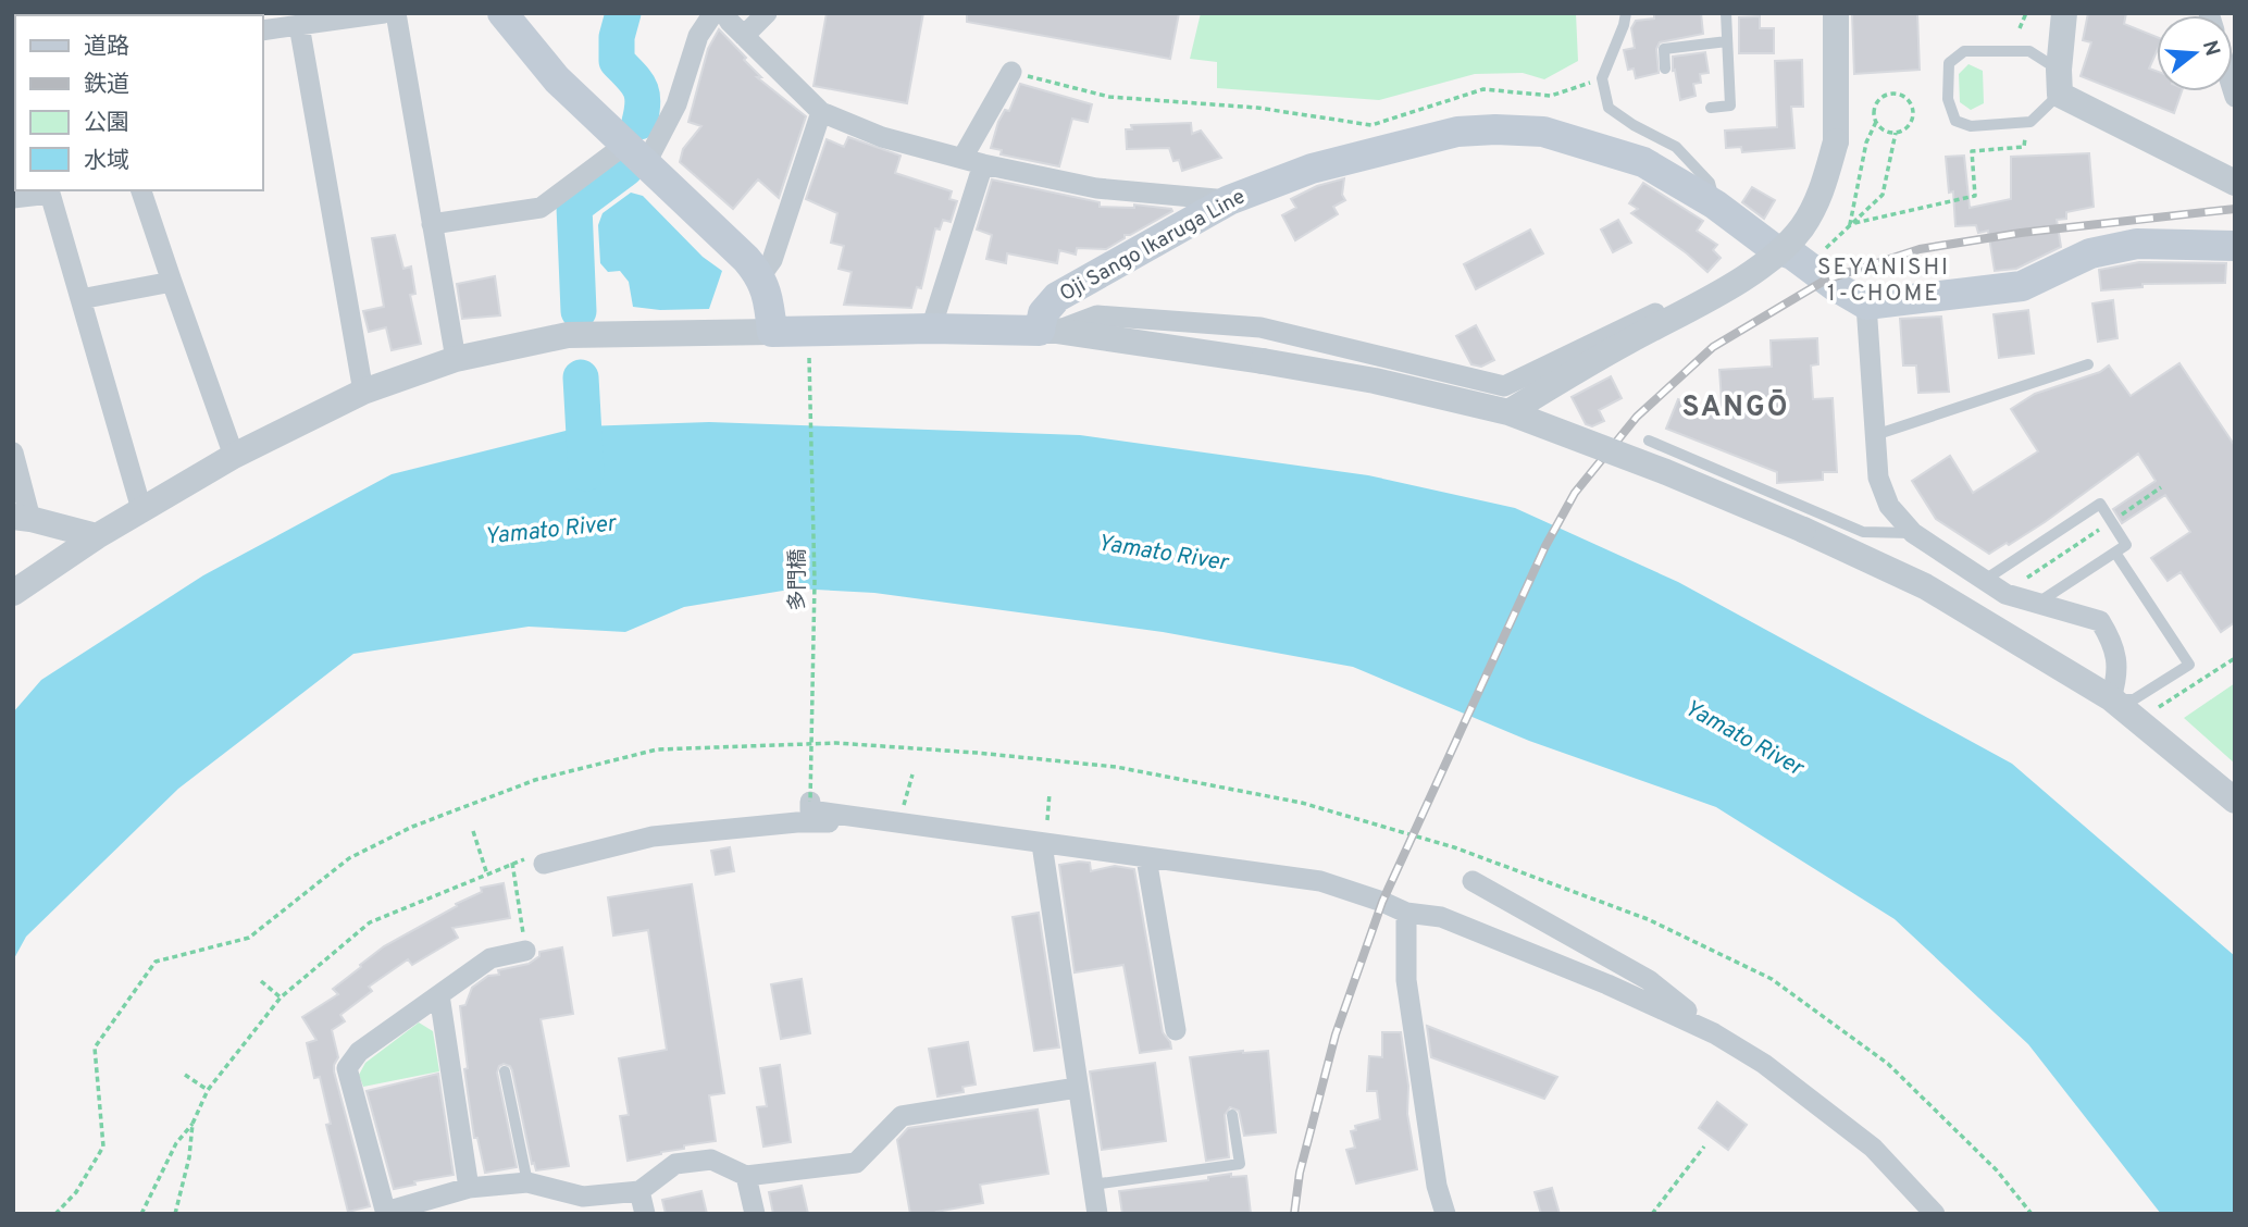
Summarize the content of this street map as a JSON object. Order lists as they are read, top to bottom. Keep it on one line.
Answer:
{"streets":{"main road":["Oji Sango Ikaruga Line"],"path":["多門橋"]},"districts":["SEYANISHI 1-CHOME","SANGŌ"],"water":["Yamato River"],"legend":["道路","鉄道","公園","水域"],"north":"right"}
